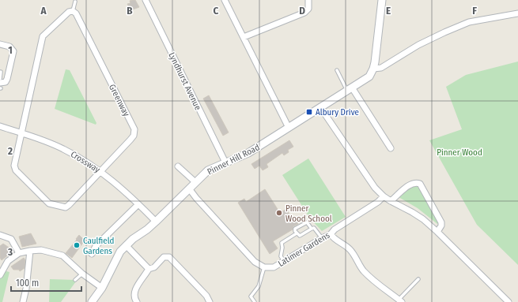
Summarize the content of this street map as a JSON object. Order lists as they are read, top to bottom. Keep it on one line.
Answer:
{"streets":{"street":["Lyndhurst Avenue","Greenway","Pinner Hill Road","Crossway","Latimer Gardens"]},"crossings":[["Lyndhurst Avenue","Pinner Hill Road"],["Greenway","Crossway"],["Pinner Hill Road","Crossway"]],"parks":["Pinner Wood"],"places":{"transit":["Albury Drive"],"other":["Pinner Wood School","Caulfield Gardens"]},"scale_bar":"100 m","grid":{"columns":["A","B","C","D","E","F"],"rows":["1","2","3"]}}
